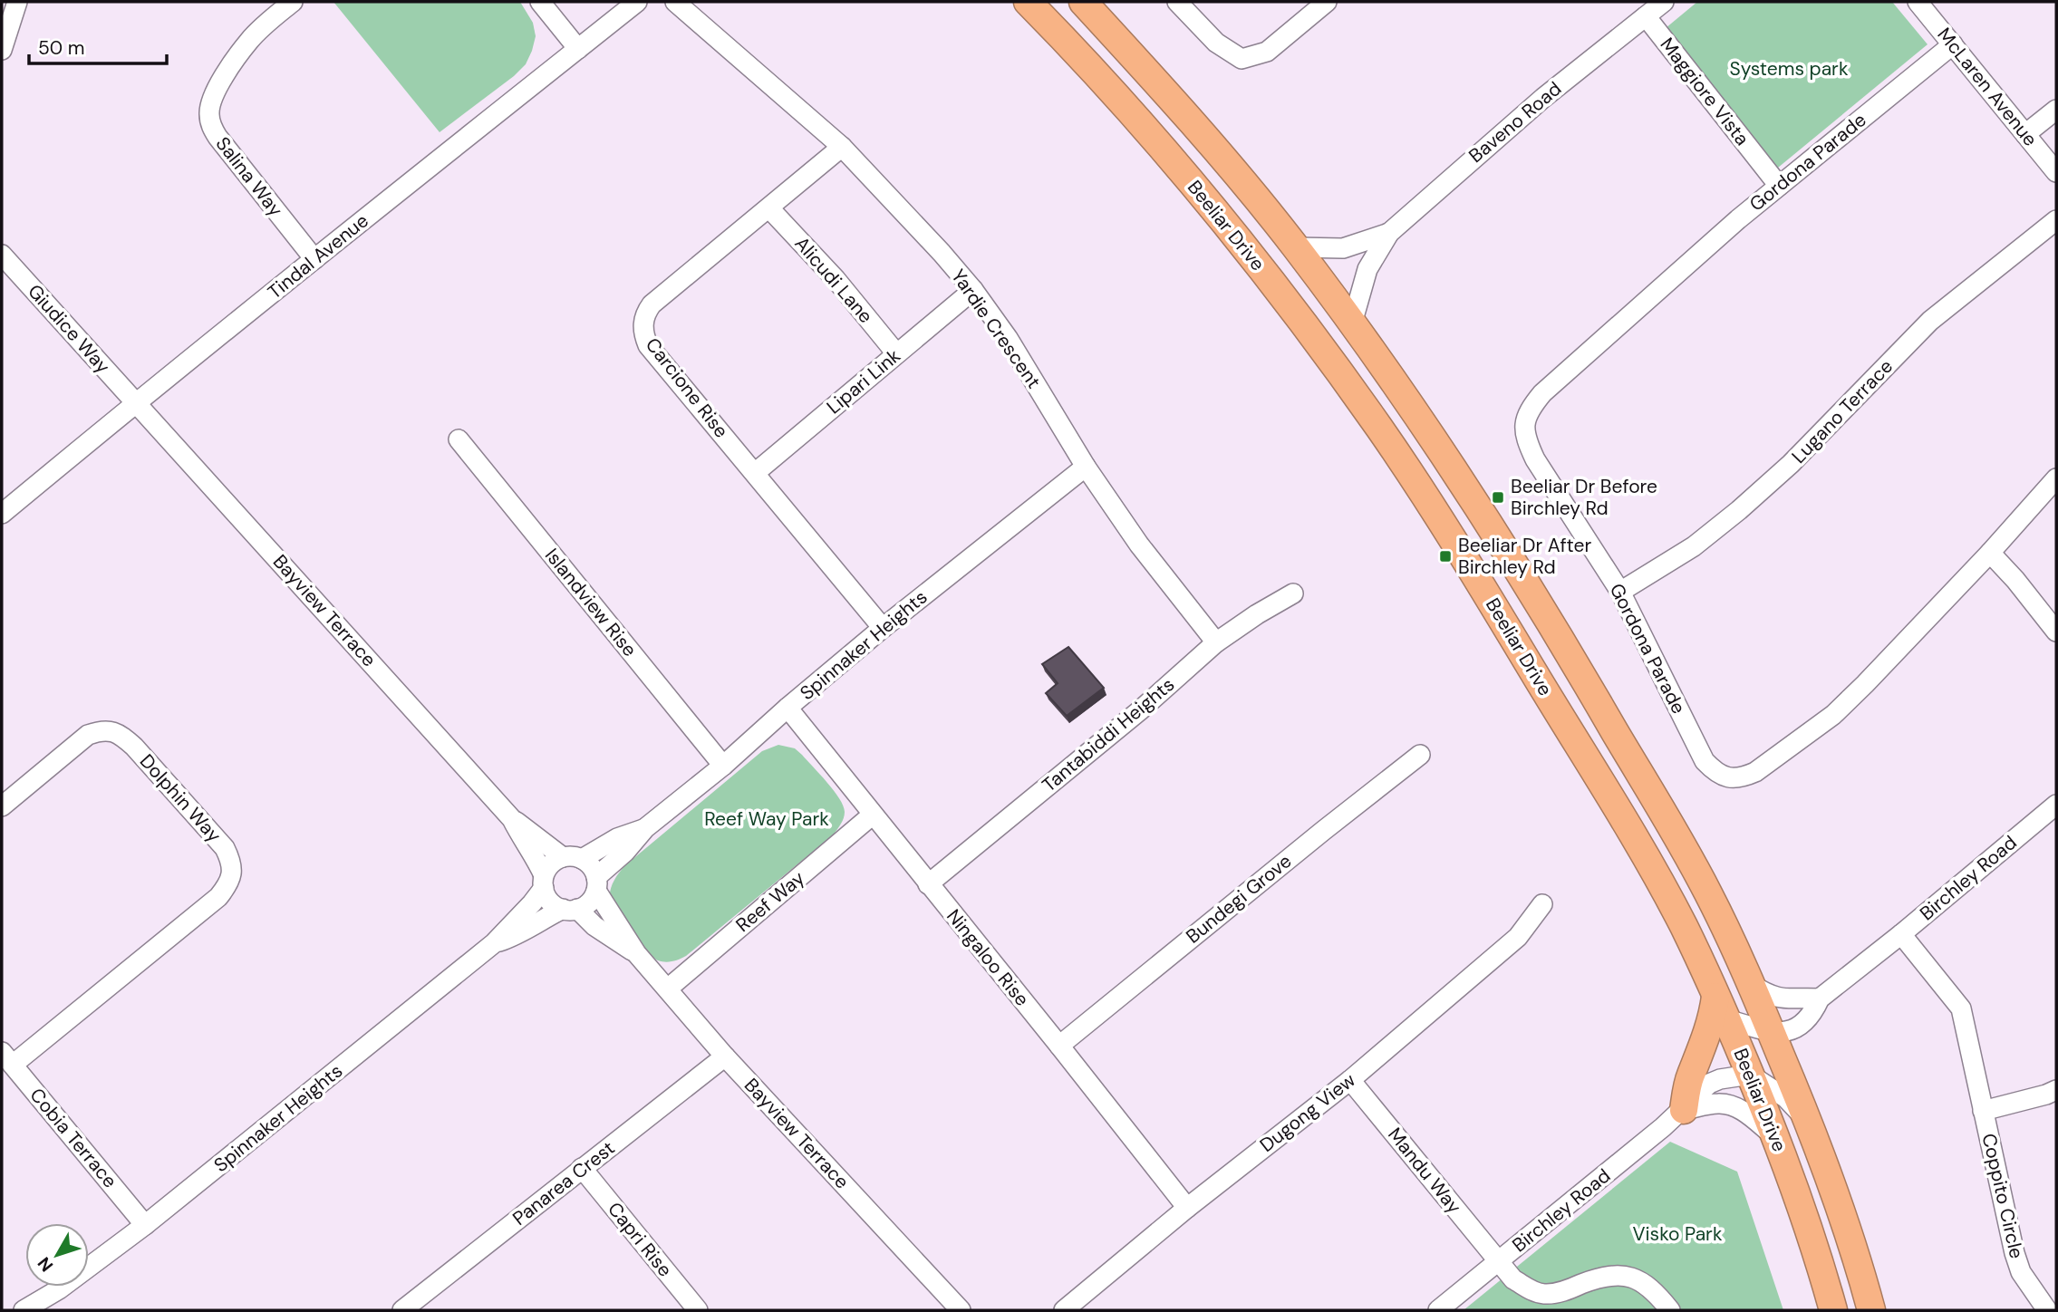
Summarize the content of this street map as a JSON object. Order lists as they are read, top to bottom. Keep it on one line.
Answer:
{"streets":{"highway":["Beeliar Drive"],"street":["McLaren Avenue","Maggiore Vista","Baveno Road","Gordona Parade","Salina Way","Tindal Avenue","Alicudi Lane","Giudice Way","Yardie Crescent","Lipari Link","Carcione Rise","Lugano Terrace","Islandview Rise","Bayview Terrace","Spinnaker Heights","Tantabiddi Heights","Dolphin Way","Birchley Road","Bundegi Grove","Reef Way","Ningaloo Rise","Dugong View","Cobia Terrace","Mandu Way","Panarea Crest","Coppito Circle","Capri Rise"]},"crossings":[["McLaren Avenue","Gordona Parade"],["Maggiore Vista","Baveno Road"],["Maggiore Vista","Gordona Parade"],["Baveno Road","Beeliar Drive"],["Gordona Parade","Lugano Terrace"],["Salina Way","Tindal Avenue"],["Beeliar Drive","Birchley Road"],["Tindal Avenue","Giudice Way"],["Tindal Avenue","Bayview Terrace"],["Alicudi Lane","Lipari Link"],["Alicudi Lane","Carcione Rise"],["Giudice Way","Bayview Terrace"],["Yardie Crescent","Lipari Link"],["Yardie Crescent","Carcione Rise"],["Yardie Crescent","Spinnaker Heights"],["Yardie Crescent","Tantabiddi Heights"],["Lipari Link","Carcione Rise"],["Carcione Rise","Spinnaker Heights"],["Islandview Rise","Spinnaker Heights"],["Bayview Terrace","Spinnaker Heights"],["Bayview Terrace","Reef Way"],["Bayview Terrace","Panarea Crest"],["Spinnaker Heights","Ningaloo Rise"],["Spinnaker Heights","Cobia Terrace"],["Tantabiddi Heights","Ningaloo Rise"],["Dolphin Way","Cobia Terrace"],["Birchley Road","Mandu Way"],["Birchley Road","Coppito Circle"],["Bundegi Grove","Ningaloo Rise"],["Reef Way","Ningaloo Rise"],["Ningaloo Rise","Dugong View"],["Dugong View","Mandu Way"],["Panarea Crest","Capri Rise"]],"parks":["Systems park","Reef Way Park","Visko Park"],"places":{"transit":["Beeliar Dr Before Birchley Rd","Beeliar Dr After Birchley Rd"]},"scale_bar":"50 m","north":"bottom left"}
